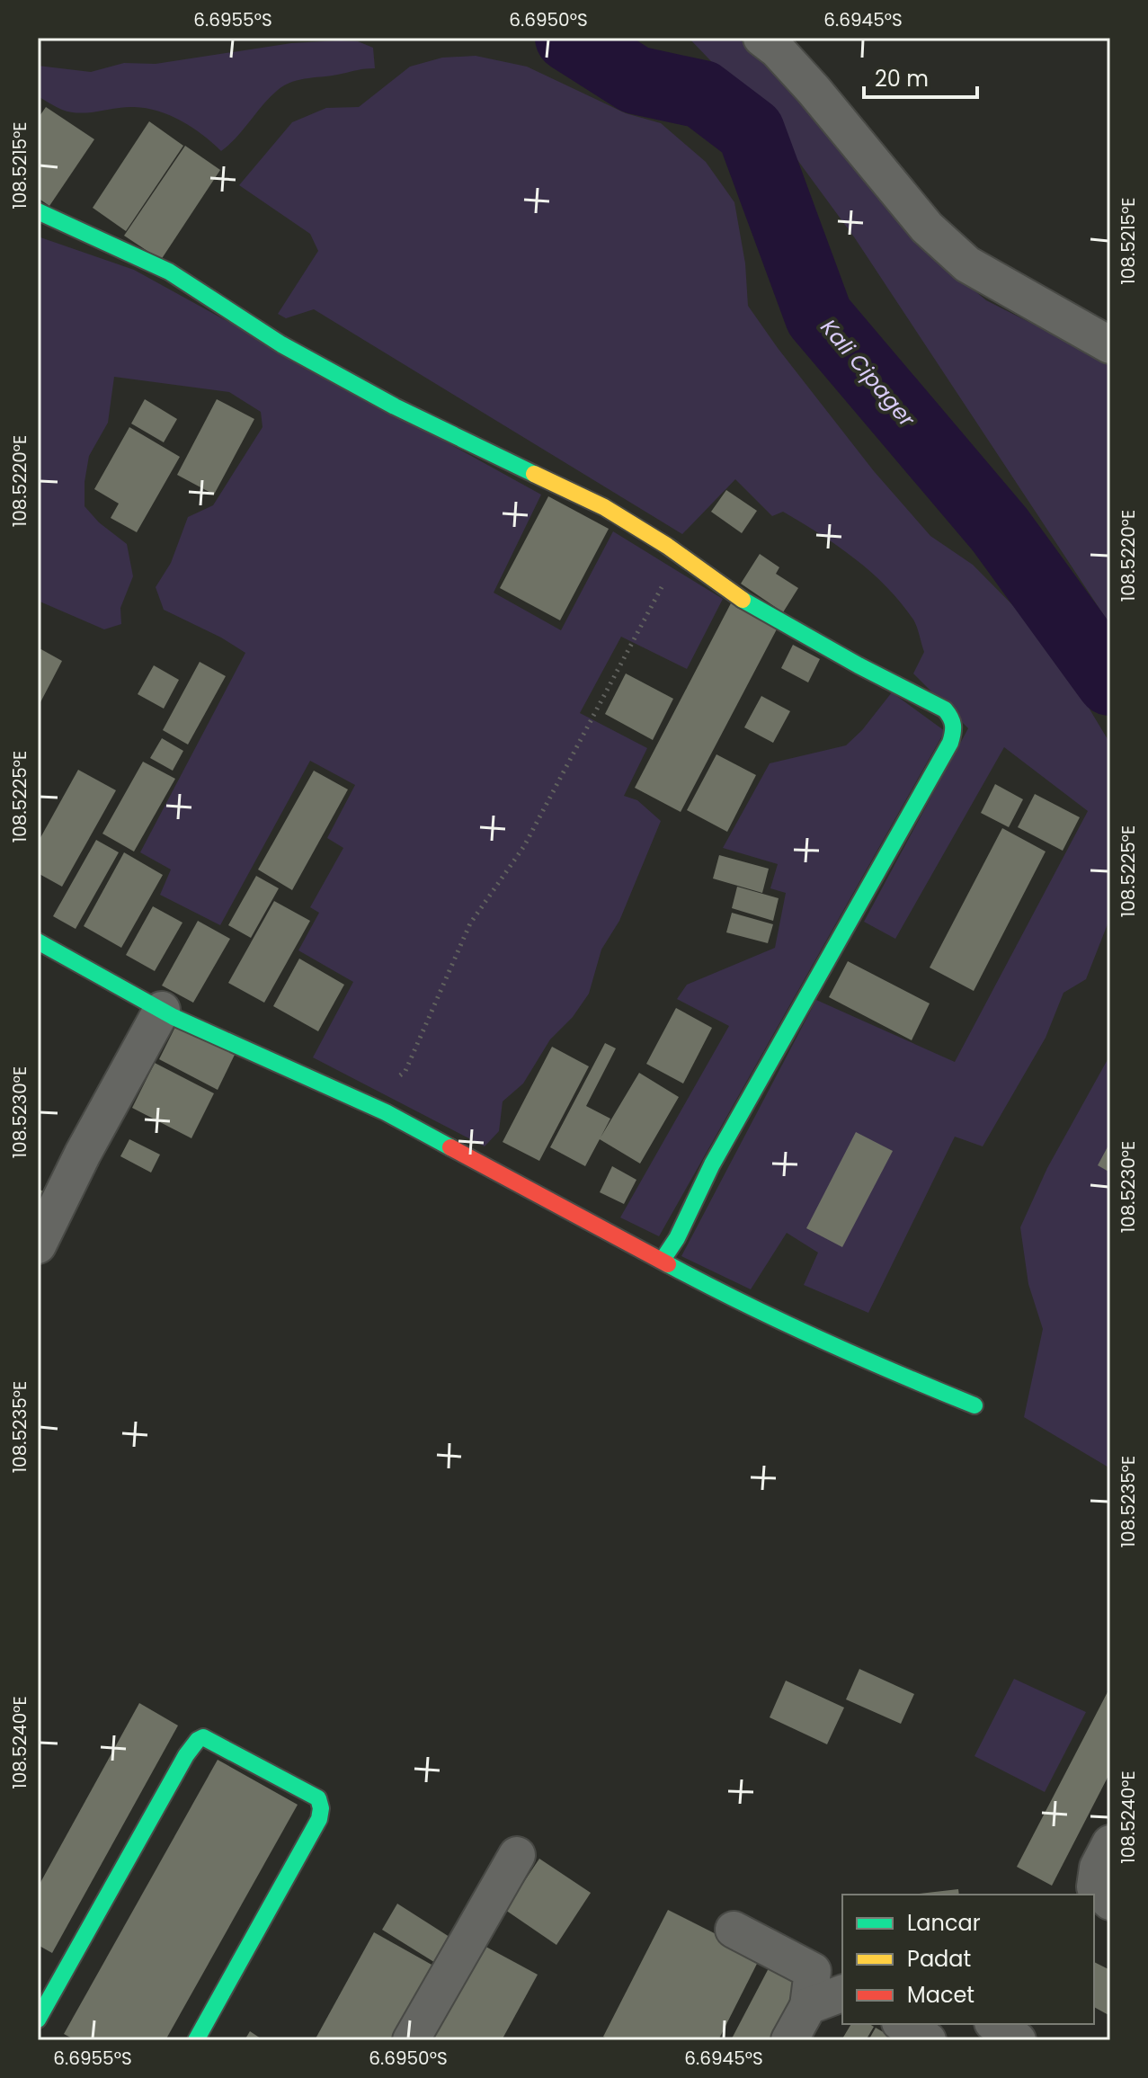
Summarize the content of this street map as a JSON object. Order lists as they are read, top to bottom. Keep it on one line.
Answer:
{"water":["Kali Cipager"],"legend":["Lancar","Padat","Macet"],"scale_bar":"20 m","coordinates":["6.6955°S","6.6950°S","6.6945°S","108.5215°E","108.5220°E","108.5225°E","108.5230°E","108.5235°E","108.5240°E"]}
